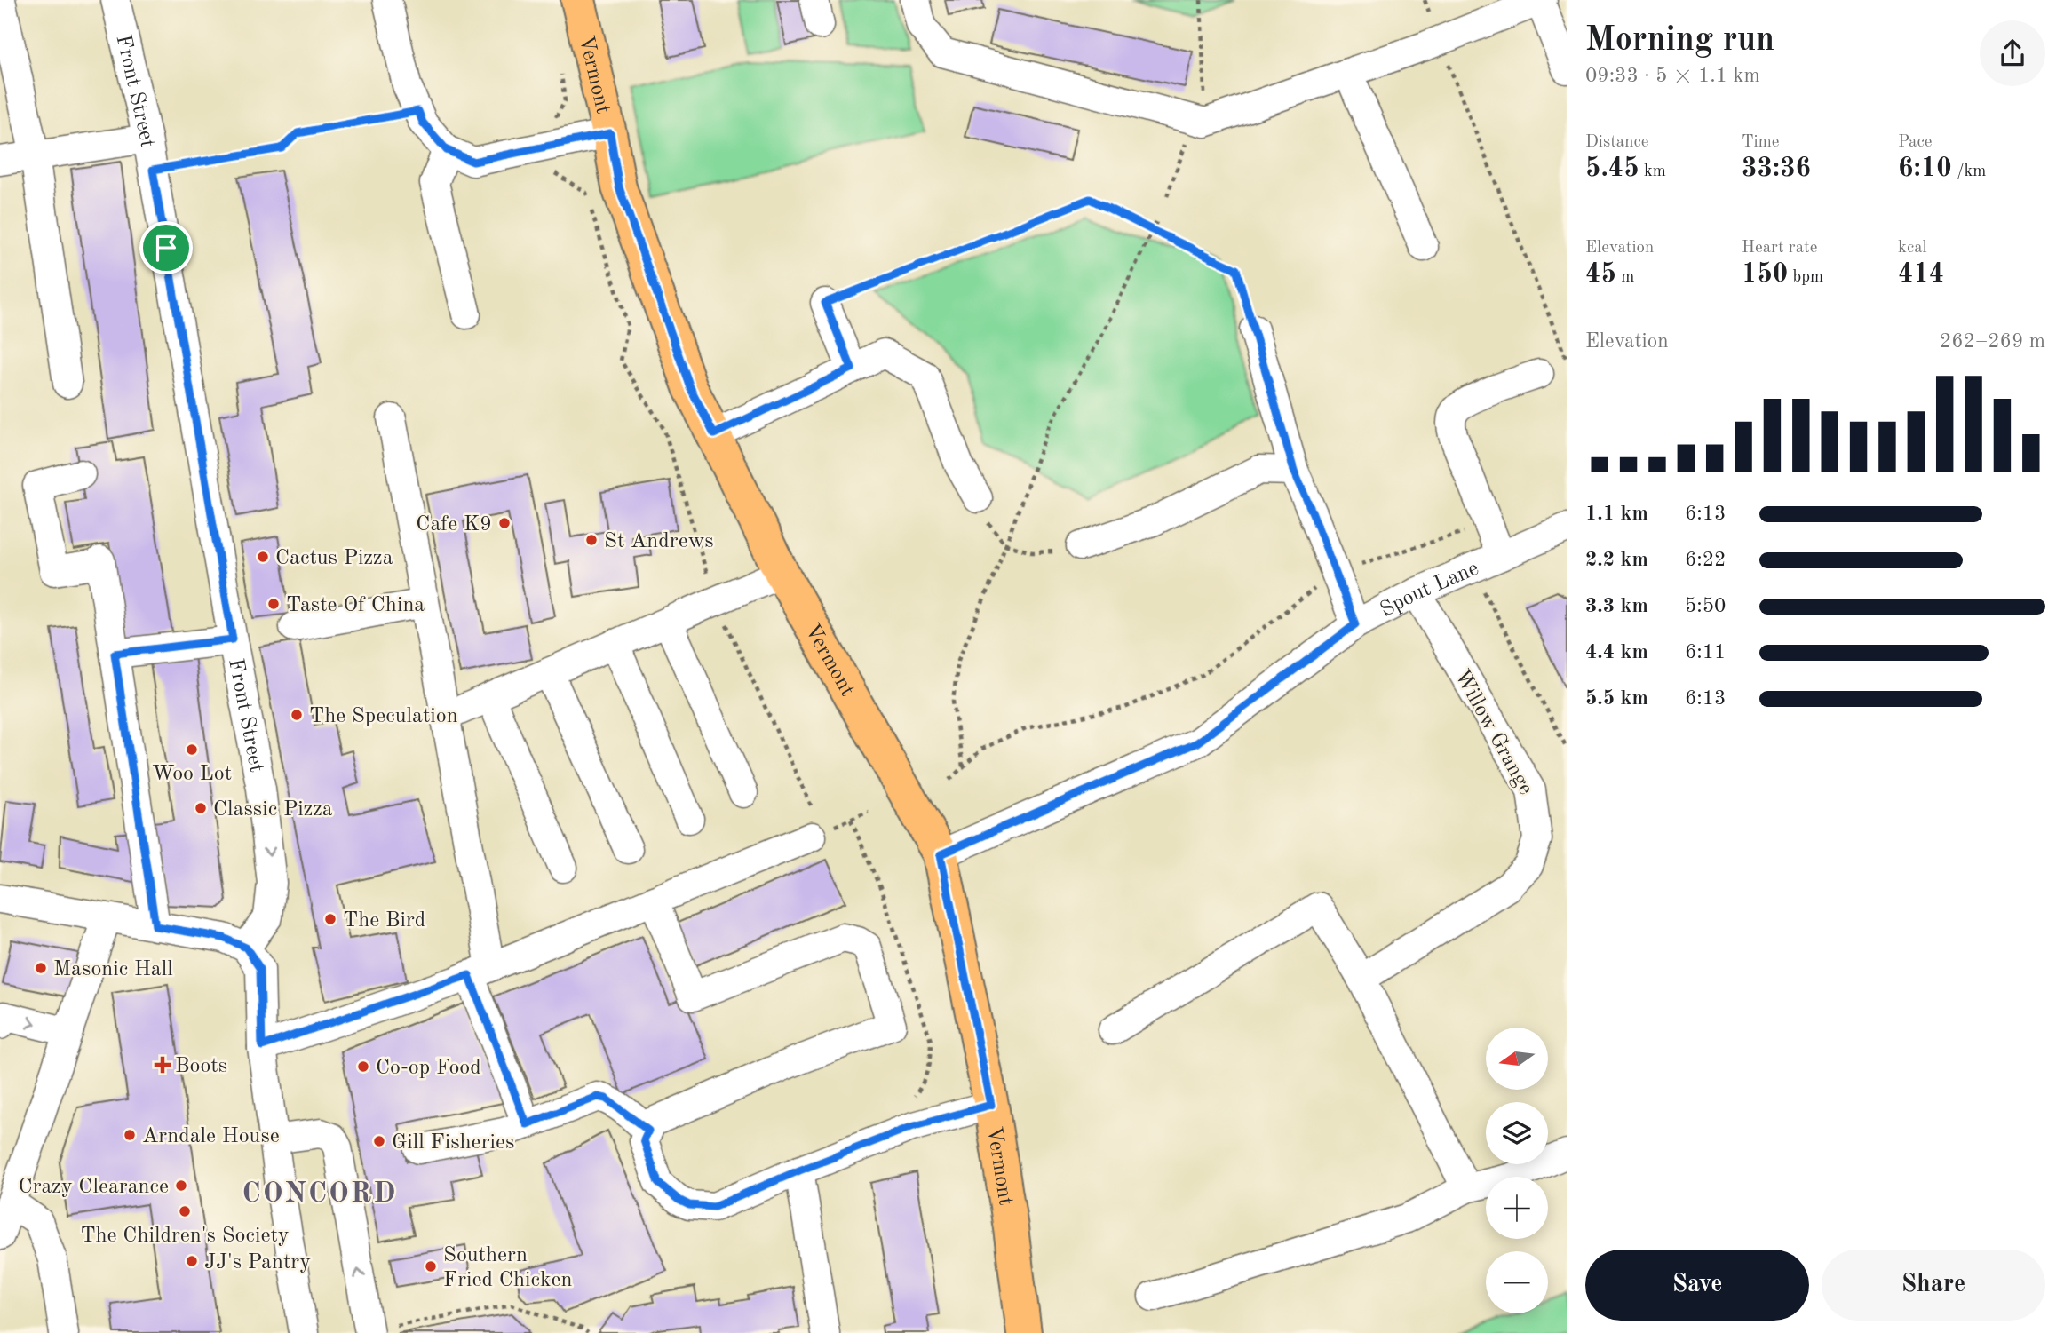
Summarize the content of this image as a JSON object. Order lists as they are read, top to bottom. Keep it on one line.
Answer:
{"streets":{"main road":["Vermont"],"street":["Front Street","Spout Lane","Willow Grange"]},"crossings":[["Vermont","Spout Lane"],["Spout Lane","Willow Grange"]],"districts":["CONCORD"],"places":{"other":["Cafe K9","St Andrews","Cactus Pizza","Taste Of China","The Speculation","Woo Lot","Classic Pizza","The Bird","Masonic Hall","Co-op Food","Arndale House","Gill Fisheries","Crazy Clearance","The Children's Society","JJ's Pantry","Southern Fried Chicken"],"health":["Boots"]},"north":"left","page":{"heading":["Morning run","09:33 · 5 × 1.1 km"],"stats":[["Distance","5.45 km"],["Time","33:36"],["Pace","6:10 /km"],["Elevation","45 m"],["Heart rate","150 bpm"],["kcal","414"]],"chart":["Elevation","262–269 m"],"list":[{"name":"1.1 km","note":"6:13"},{"name":"2.2 km","note":"6:22"},{"name":"3.3 km","note":"5:50"},{"name":"4.4 km","note":"6:11"},{"name":"5.5 km","note":"6:13"}],"map_buttons":["+","−"],"buttons":["Save","Share"]}}
